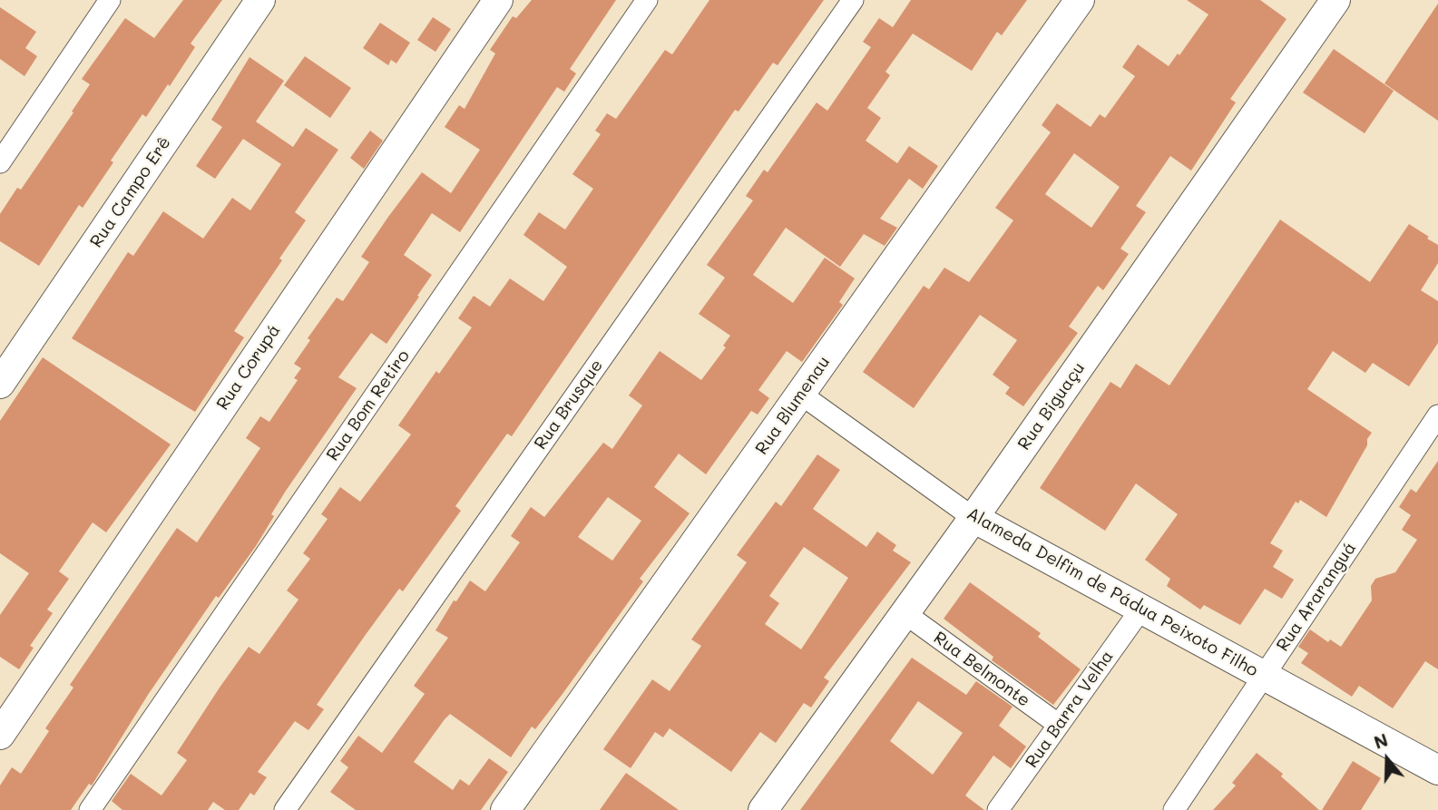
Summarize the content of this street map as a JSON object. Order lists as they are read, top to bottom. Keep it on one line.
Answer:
{"streets":{"street":["Rua Campo Erê","Rua Corupá","Rua Brusque","Rua Bom Retiro","Rua Blumenau","Rua Biguaçu","Alameda Delfim de Pádua Peixoto Filho","Rua Araranguá","Rua Belmonte","Rua Barra Velha"]},"crossings":[["Rua Blumenau","Alameda Delfim de Pádua Peixoto Filho"],["Rua Biguaçu","Alameda Delfim de Pádua Peixoto Filho"],["Rua Biguaçu","Rua Belmonte"],["Alameda Delfim de Pádua Peixoto Filho","Rua Araranguá"],["Alameda Delfim de Pádua Peixoto Filho","Rua Barra Velha"],["Rua Belmonte","Rua Barra Velha"]],"north":"top"}
